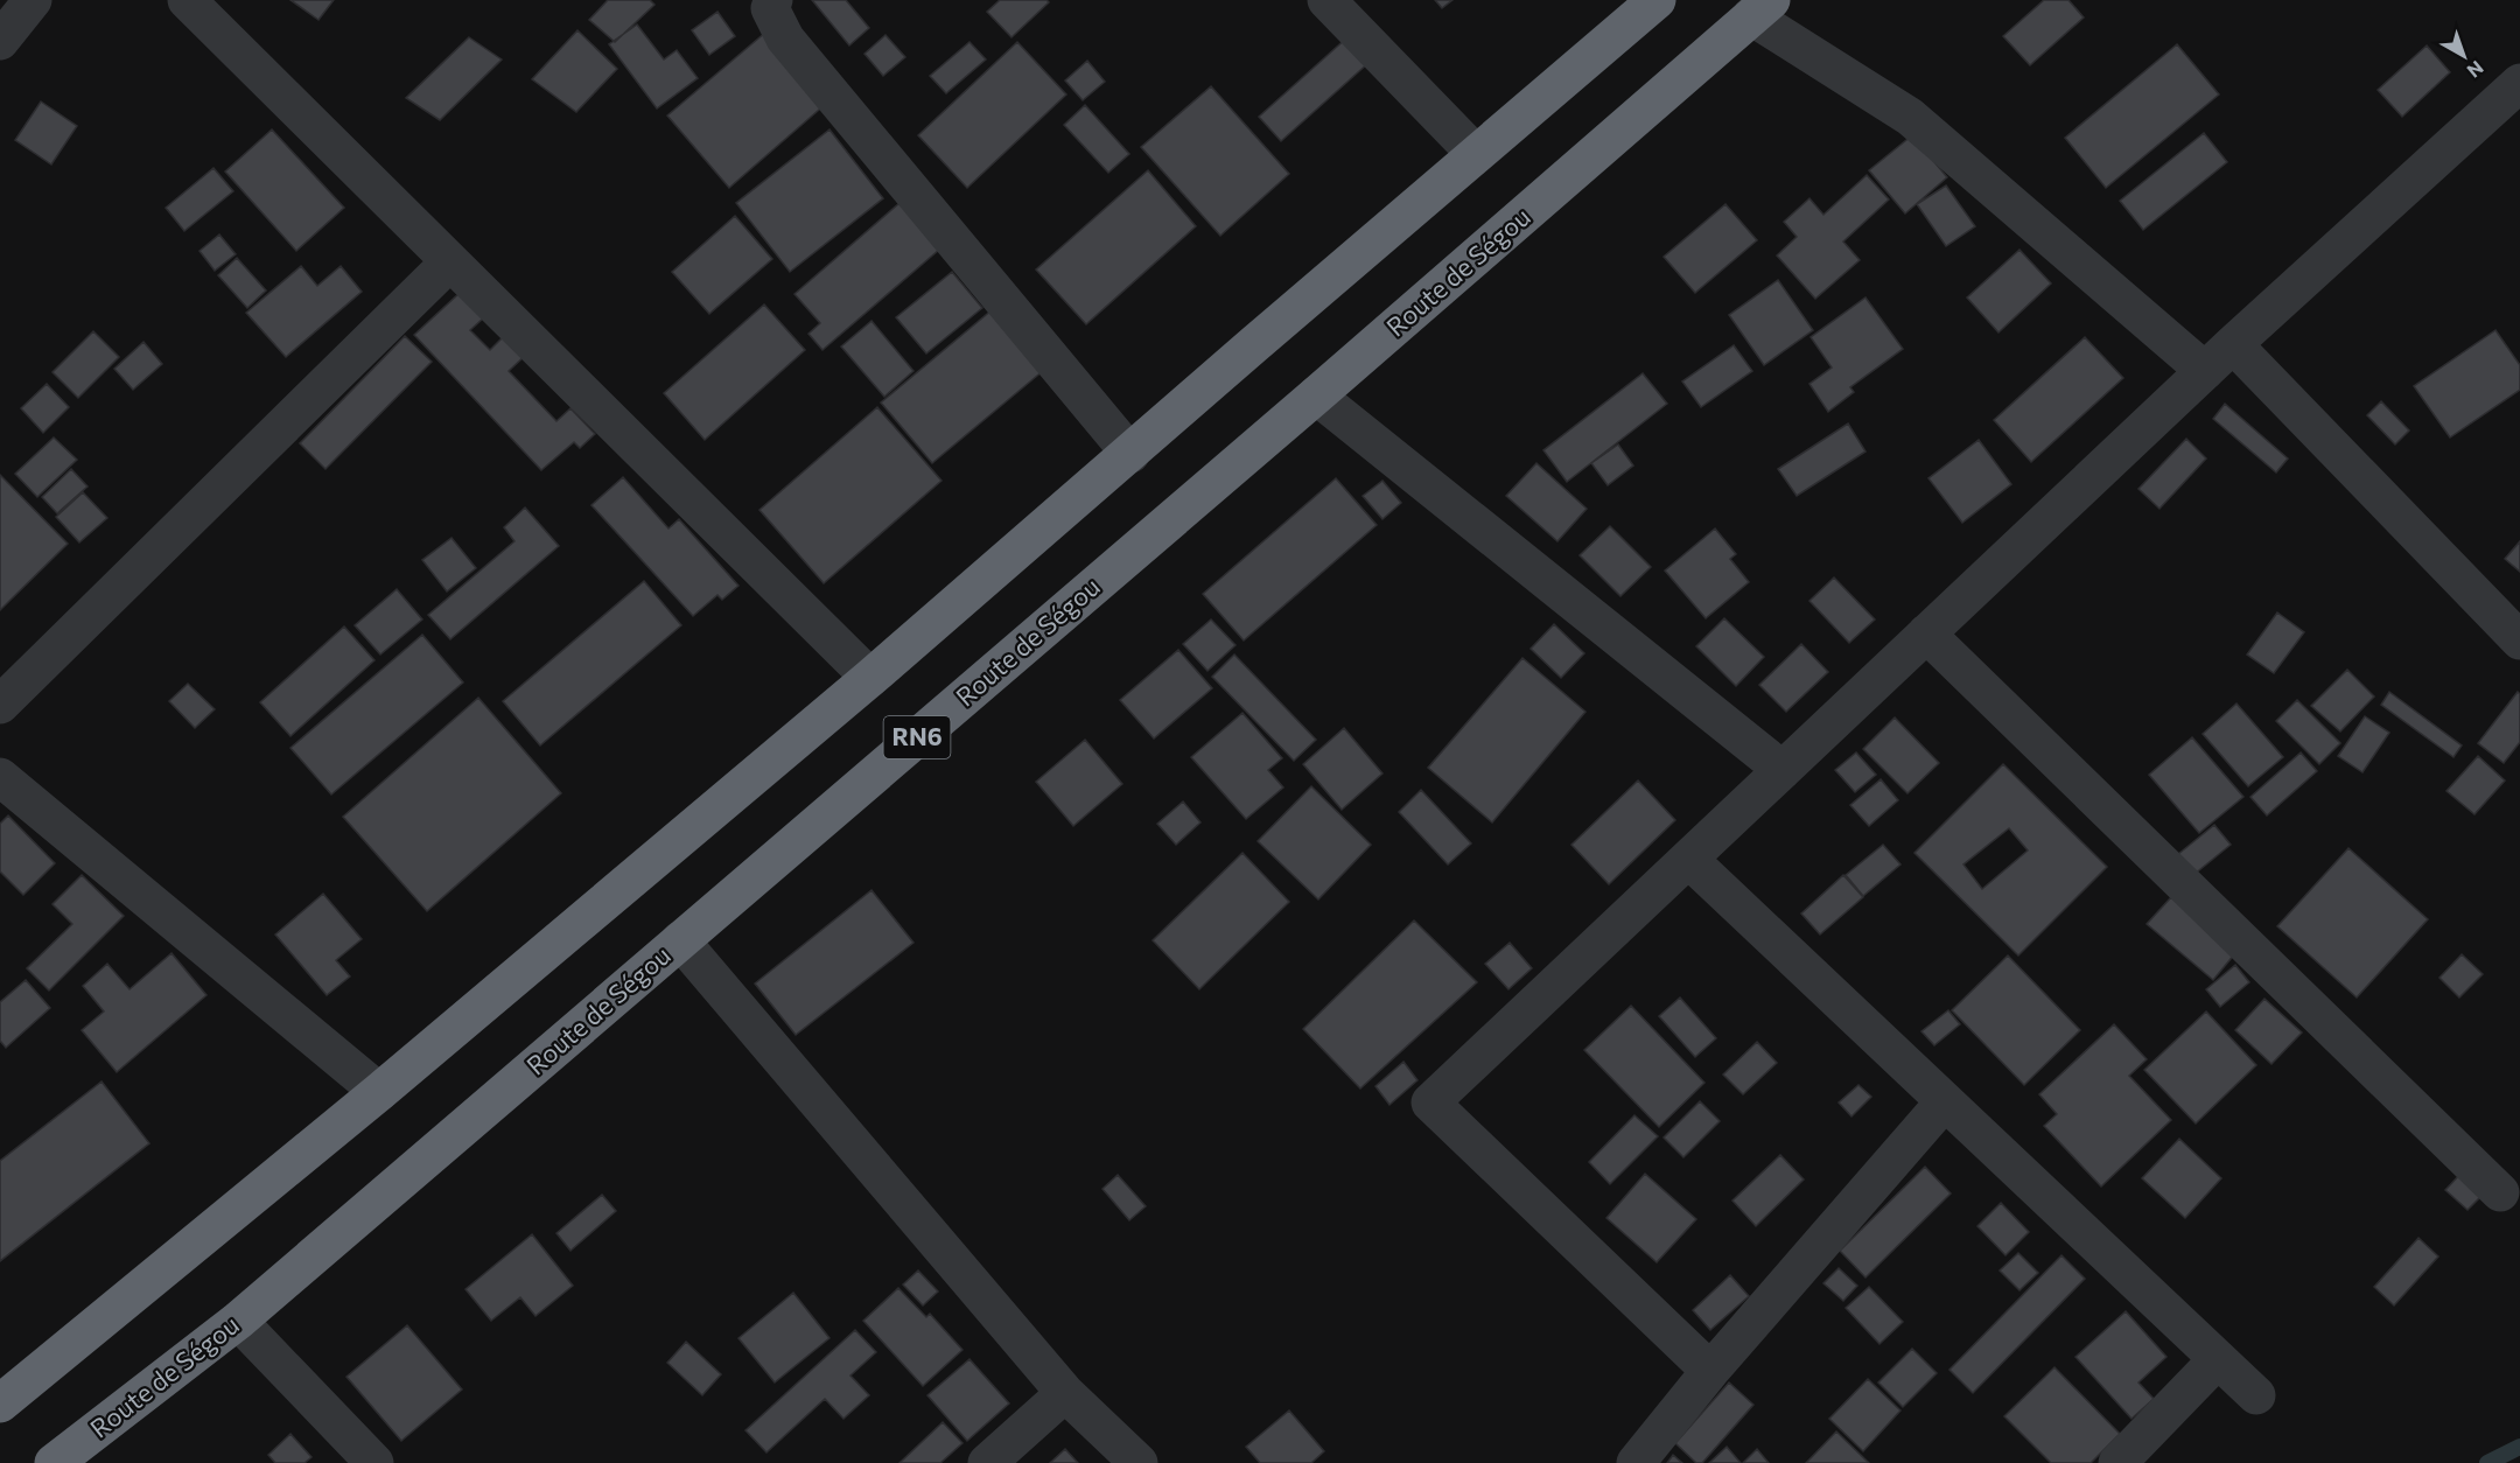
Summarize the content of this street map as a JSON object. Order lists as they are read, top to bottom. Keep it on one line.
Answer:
{"streets":{"highway":["Route de Ségou","RN6"]},"north":"bottom right"}
